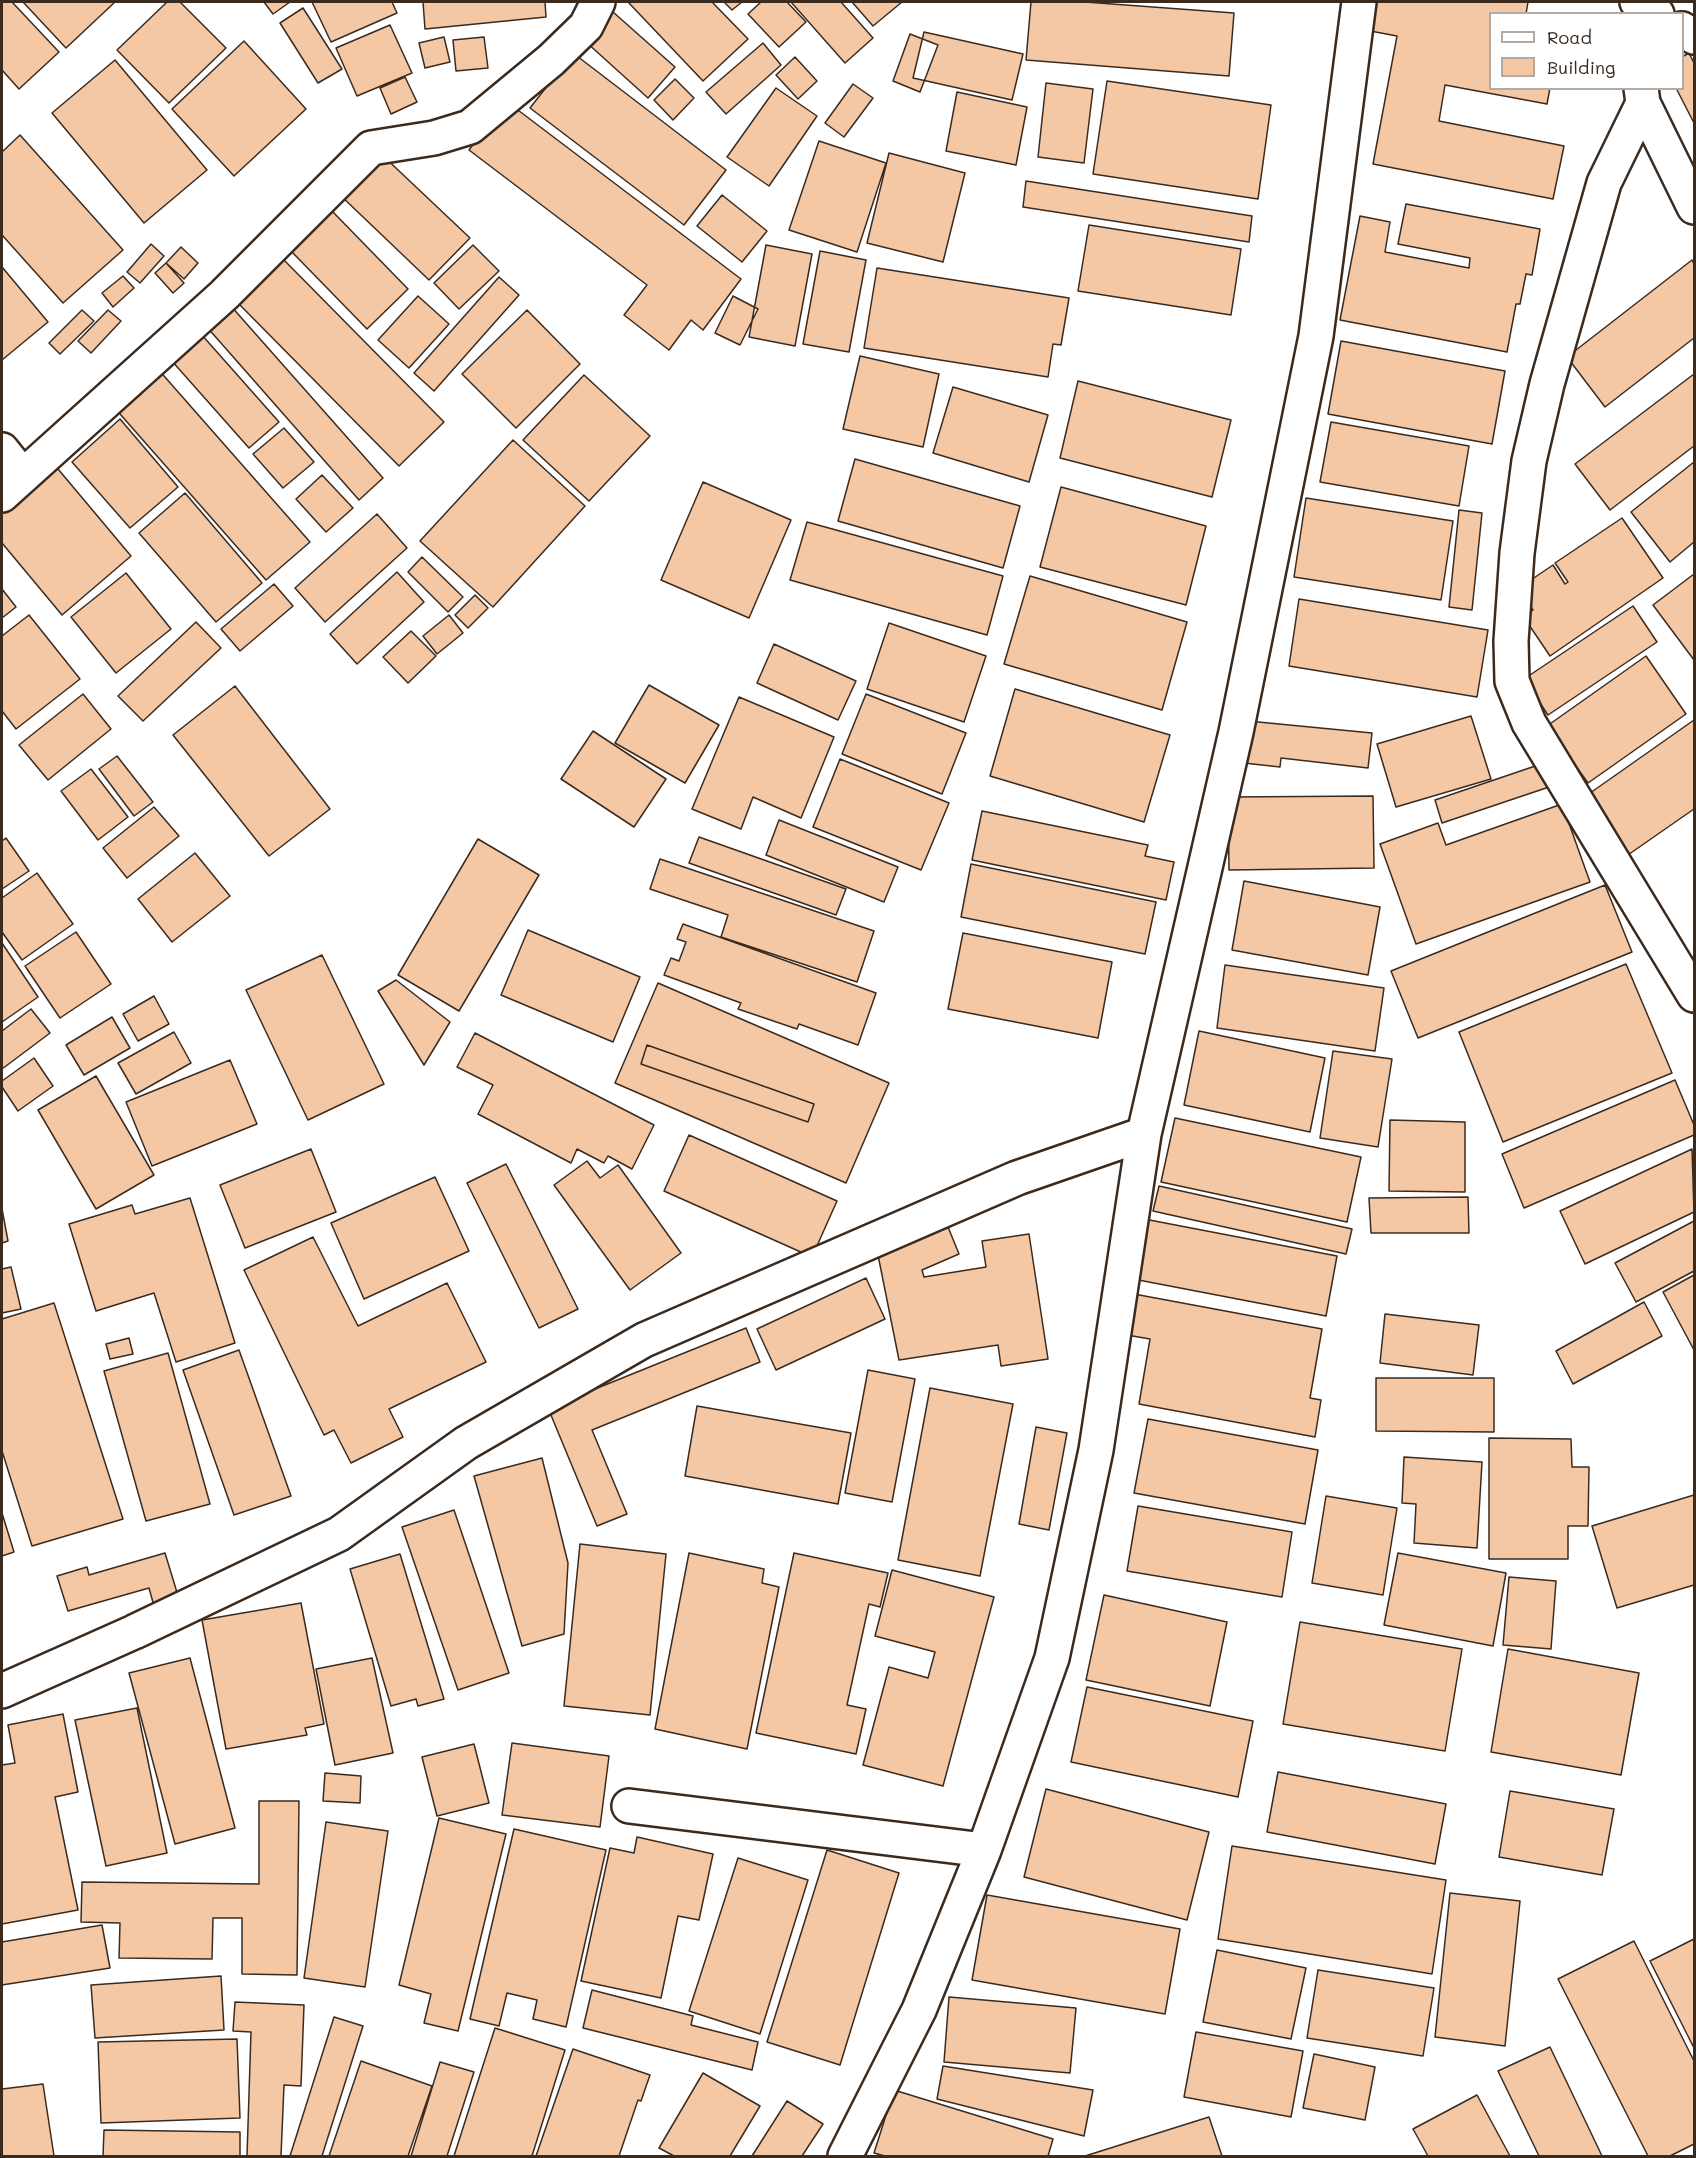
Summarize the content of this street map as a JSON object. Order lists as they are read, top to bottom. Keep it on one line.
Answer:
{"legend":["Road","Building"]}
